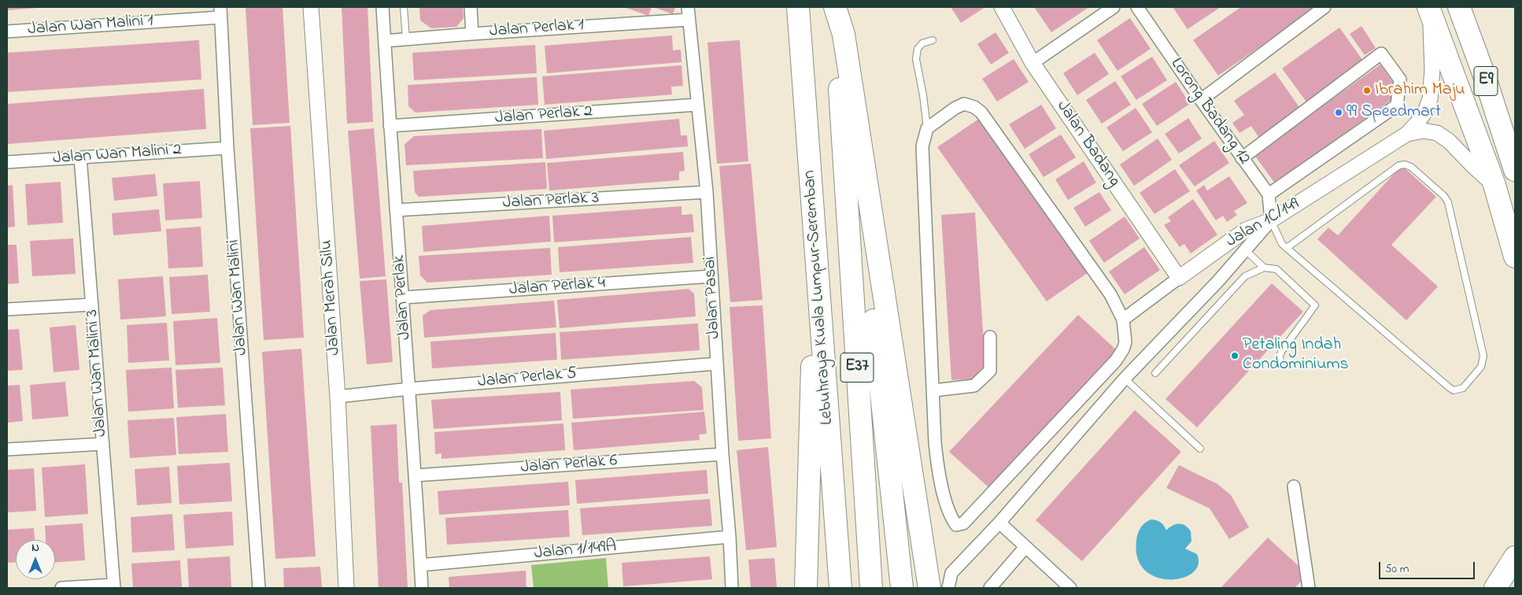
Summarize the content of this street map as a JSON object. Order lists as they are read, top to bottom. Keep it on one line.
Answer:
{"streets":{"highway":["E9","Lebuhraya Kuala Lumpur–Seremban","E37"],"street":["Jalan Wan Malini 1","Jalan Perlak 1","Lorong Badang 12","Jalan Perlak 2","Jalan Badang","Jalan Wan Malini 2","Jalan Perlak 3","Jalan 1C/149","Jalan Perlak 4","Jalan Wan Malini","Jalan Merah Silu","Jalan Perlak","Jalan Pasai","Jalan Wan Malini 3","Jalan Perlak 5","Jalan Perlak 6","Jalan 1/149A"]},"crossings":[["Jalan Wan Malini 1","Jalan Wan Malini"],["Jalan Perlak 1","Jalan Perlak"],["Jalan Perlak 1","Jalan Pasai"],["E9","Jalan 1C/149"],["Jalan Perlak 2","Jalan Perlak"],["Jalan Perlak 2","Jalan Pasai"],["Jalan Badang","Jalan 1C/149"],["Jalan Wan Malini 2","Jalan Wan Malini"],["Jalan Wan Malini 2","Jalan Wan Malini 3"],["Jalan Perlak 3","Jalan Perlak"],["Jalan Perlak 3","Jalan Pasai"],["Jalan Perlak 4","Jalan Perlak"],["Jalan Perlak 4","Jalan Pasai"],["Jalan Merah Silu","Jalan Perlak 5"],["Jalan Perlak","Jalan Perlak 5"],["Jalan Perlak","Jalan Perlak 6"],["Jalan Perlak","Jalan 1/149A"],["Jalan Pasai","Jalan Perlak 5"],["Jalan Pasai","Jalan Perlak 6"],["Jalan Pasai","Jalan 1/149A"]],"places":["Ibrahim Maju","99 Speedmart","Petaling Indah Condominiums"],"scale_bar":"50 m","north":"top"}
